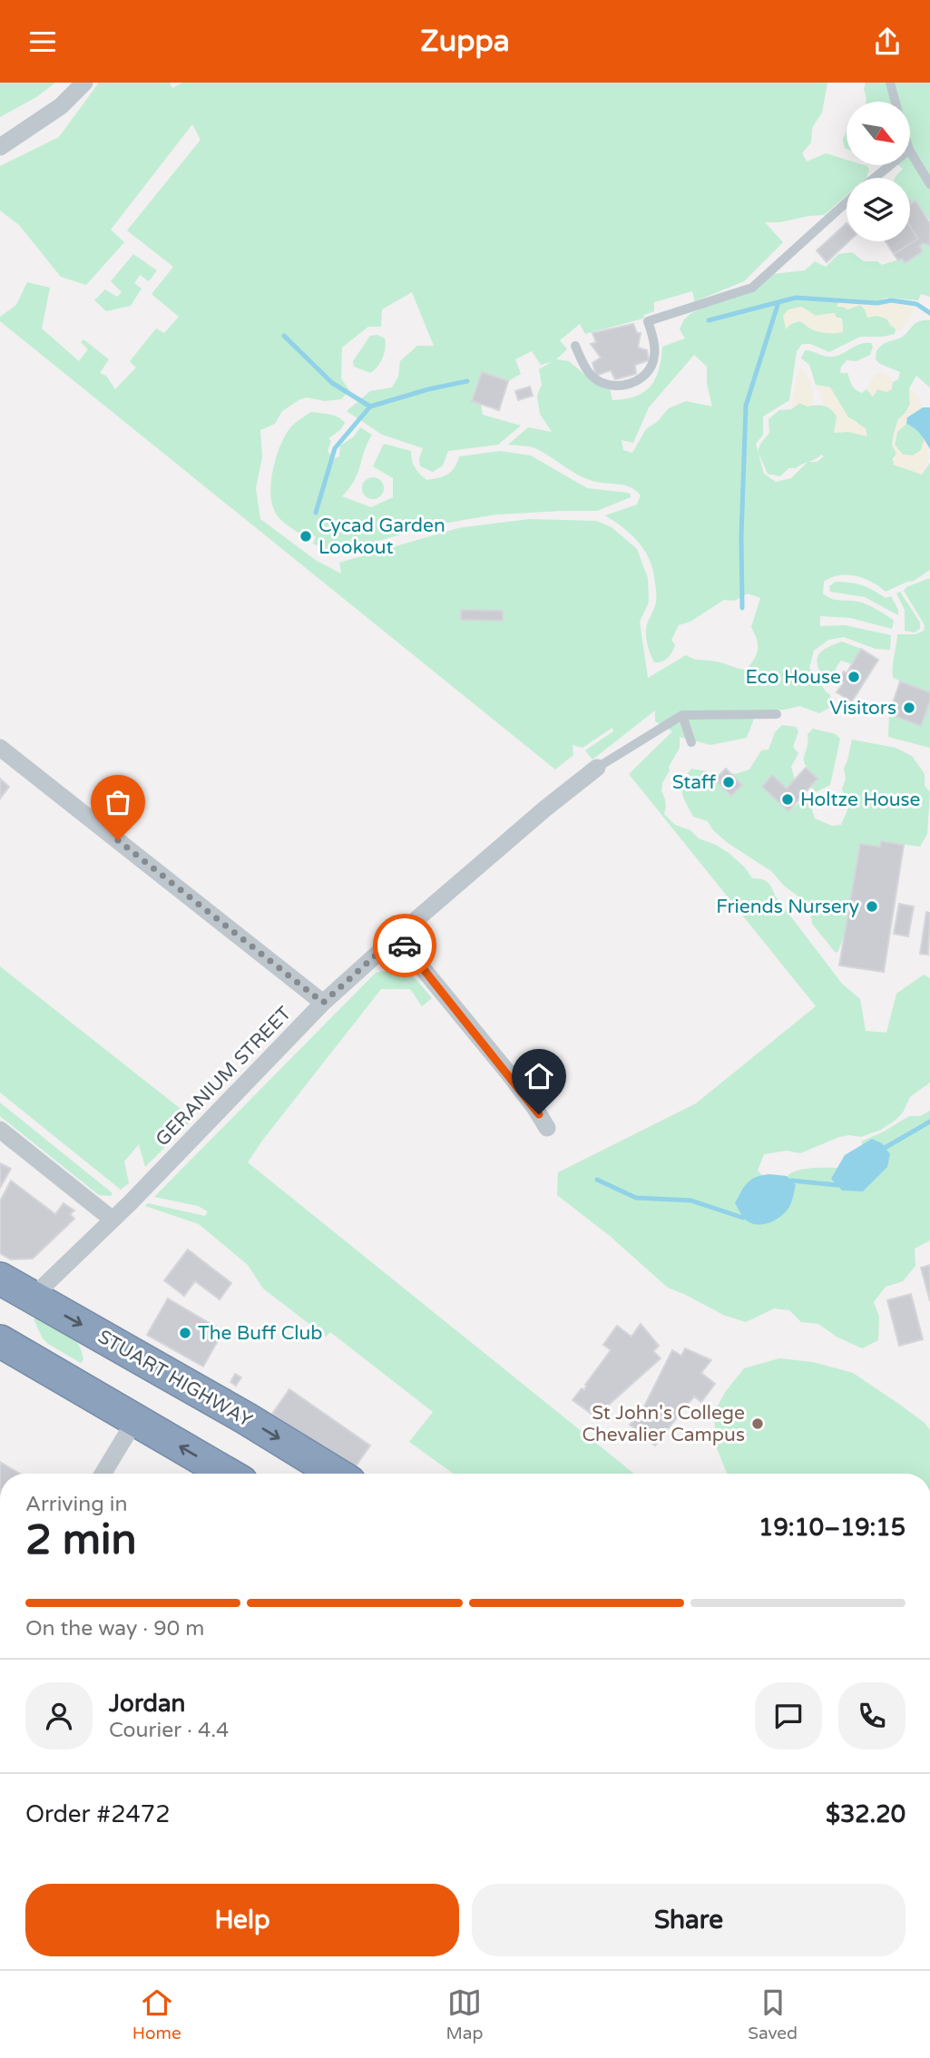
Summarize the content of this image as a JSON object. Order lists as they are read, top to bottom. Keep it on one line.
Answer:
{"streets":{"highway":["STUART HIGHWAY"],"street":["GERANIUM STREET"]},"crossings":[["GERANIUM STREET","STUART HIGHWAY"]],"places":["Cycad Garden Lookout","Eco House","Visitors","Staff","Holtze House","Friends Nursery","The Buff Club","St John's College Chevalier Campus"],"north":"bottom right","page":{"header":"Zuppa","heading":["2 min","Arriving in","19:10–19:15"],"panel":["Jordan","Courier · 4.4","Order #2472","$32.20"],"bar":"On the way · 90 m","buttons":["Help","Share"],"tabs":["Home","Map","Saved"]}}
